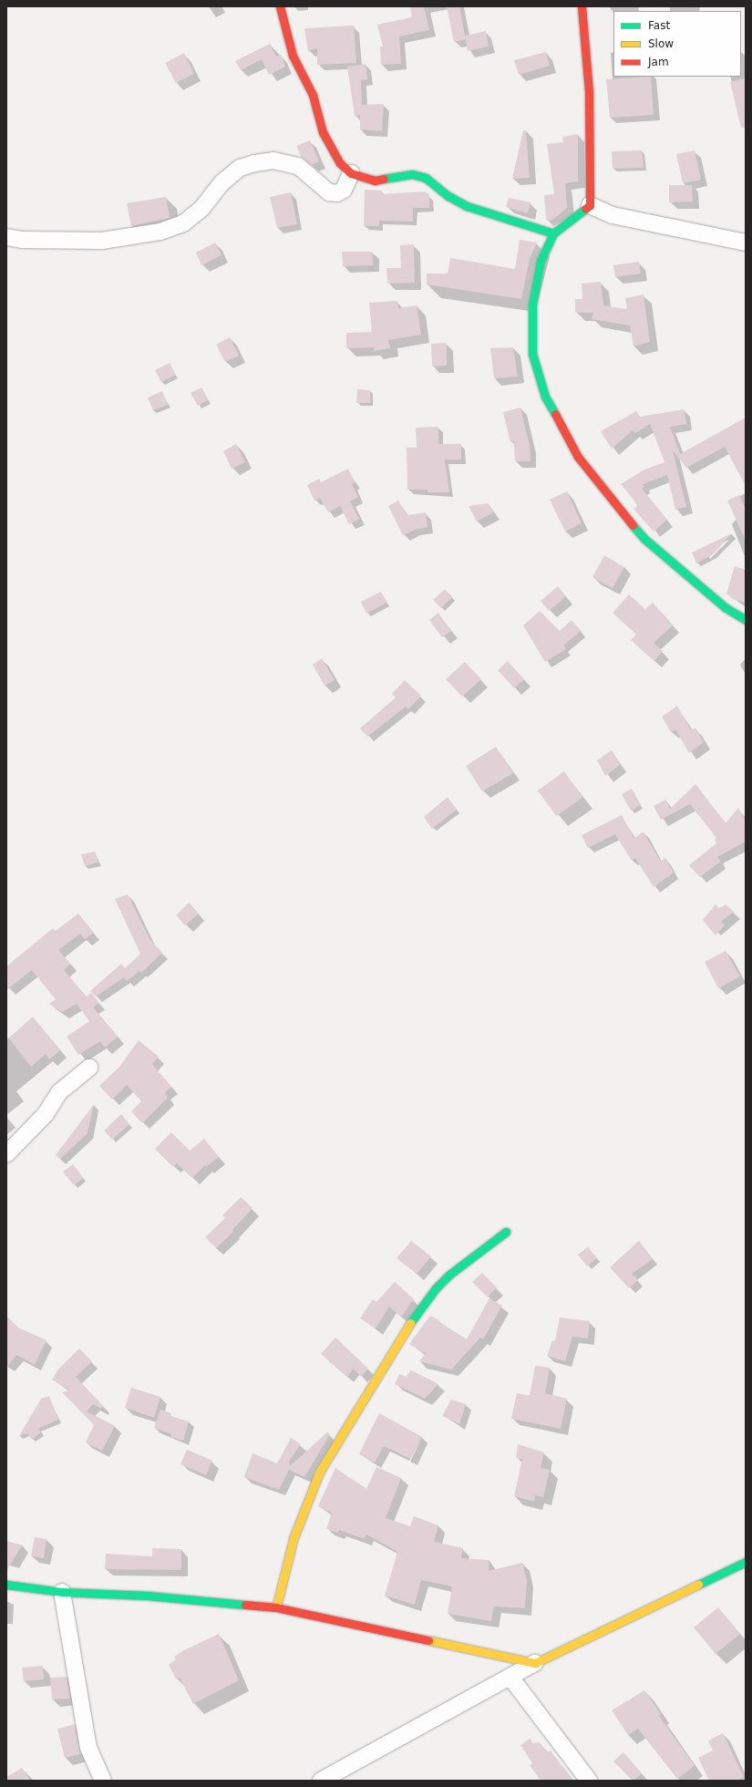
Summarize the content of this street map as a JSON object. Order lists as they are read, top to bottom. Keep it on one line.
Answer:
{"legend":["Fast","Slow","Jam"]}
